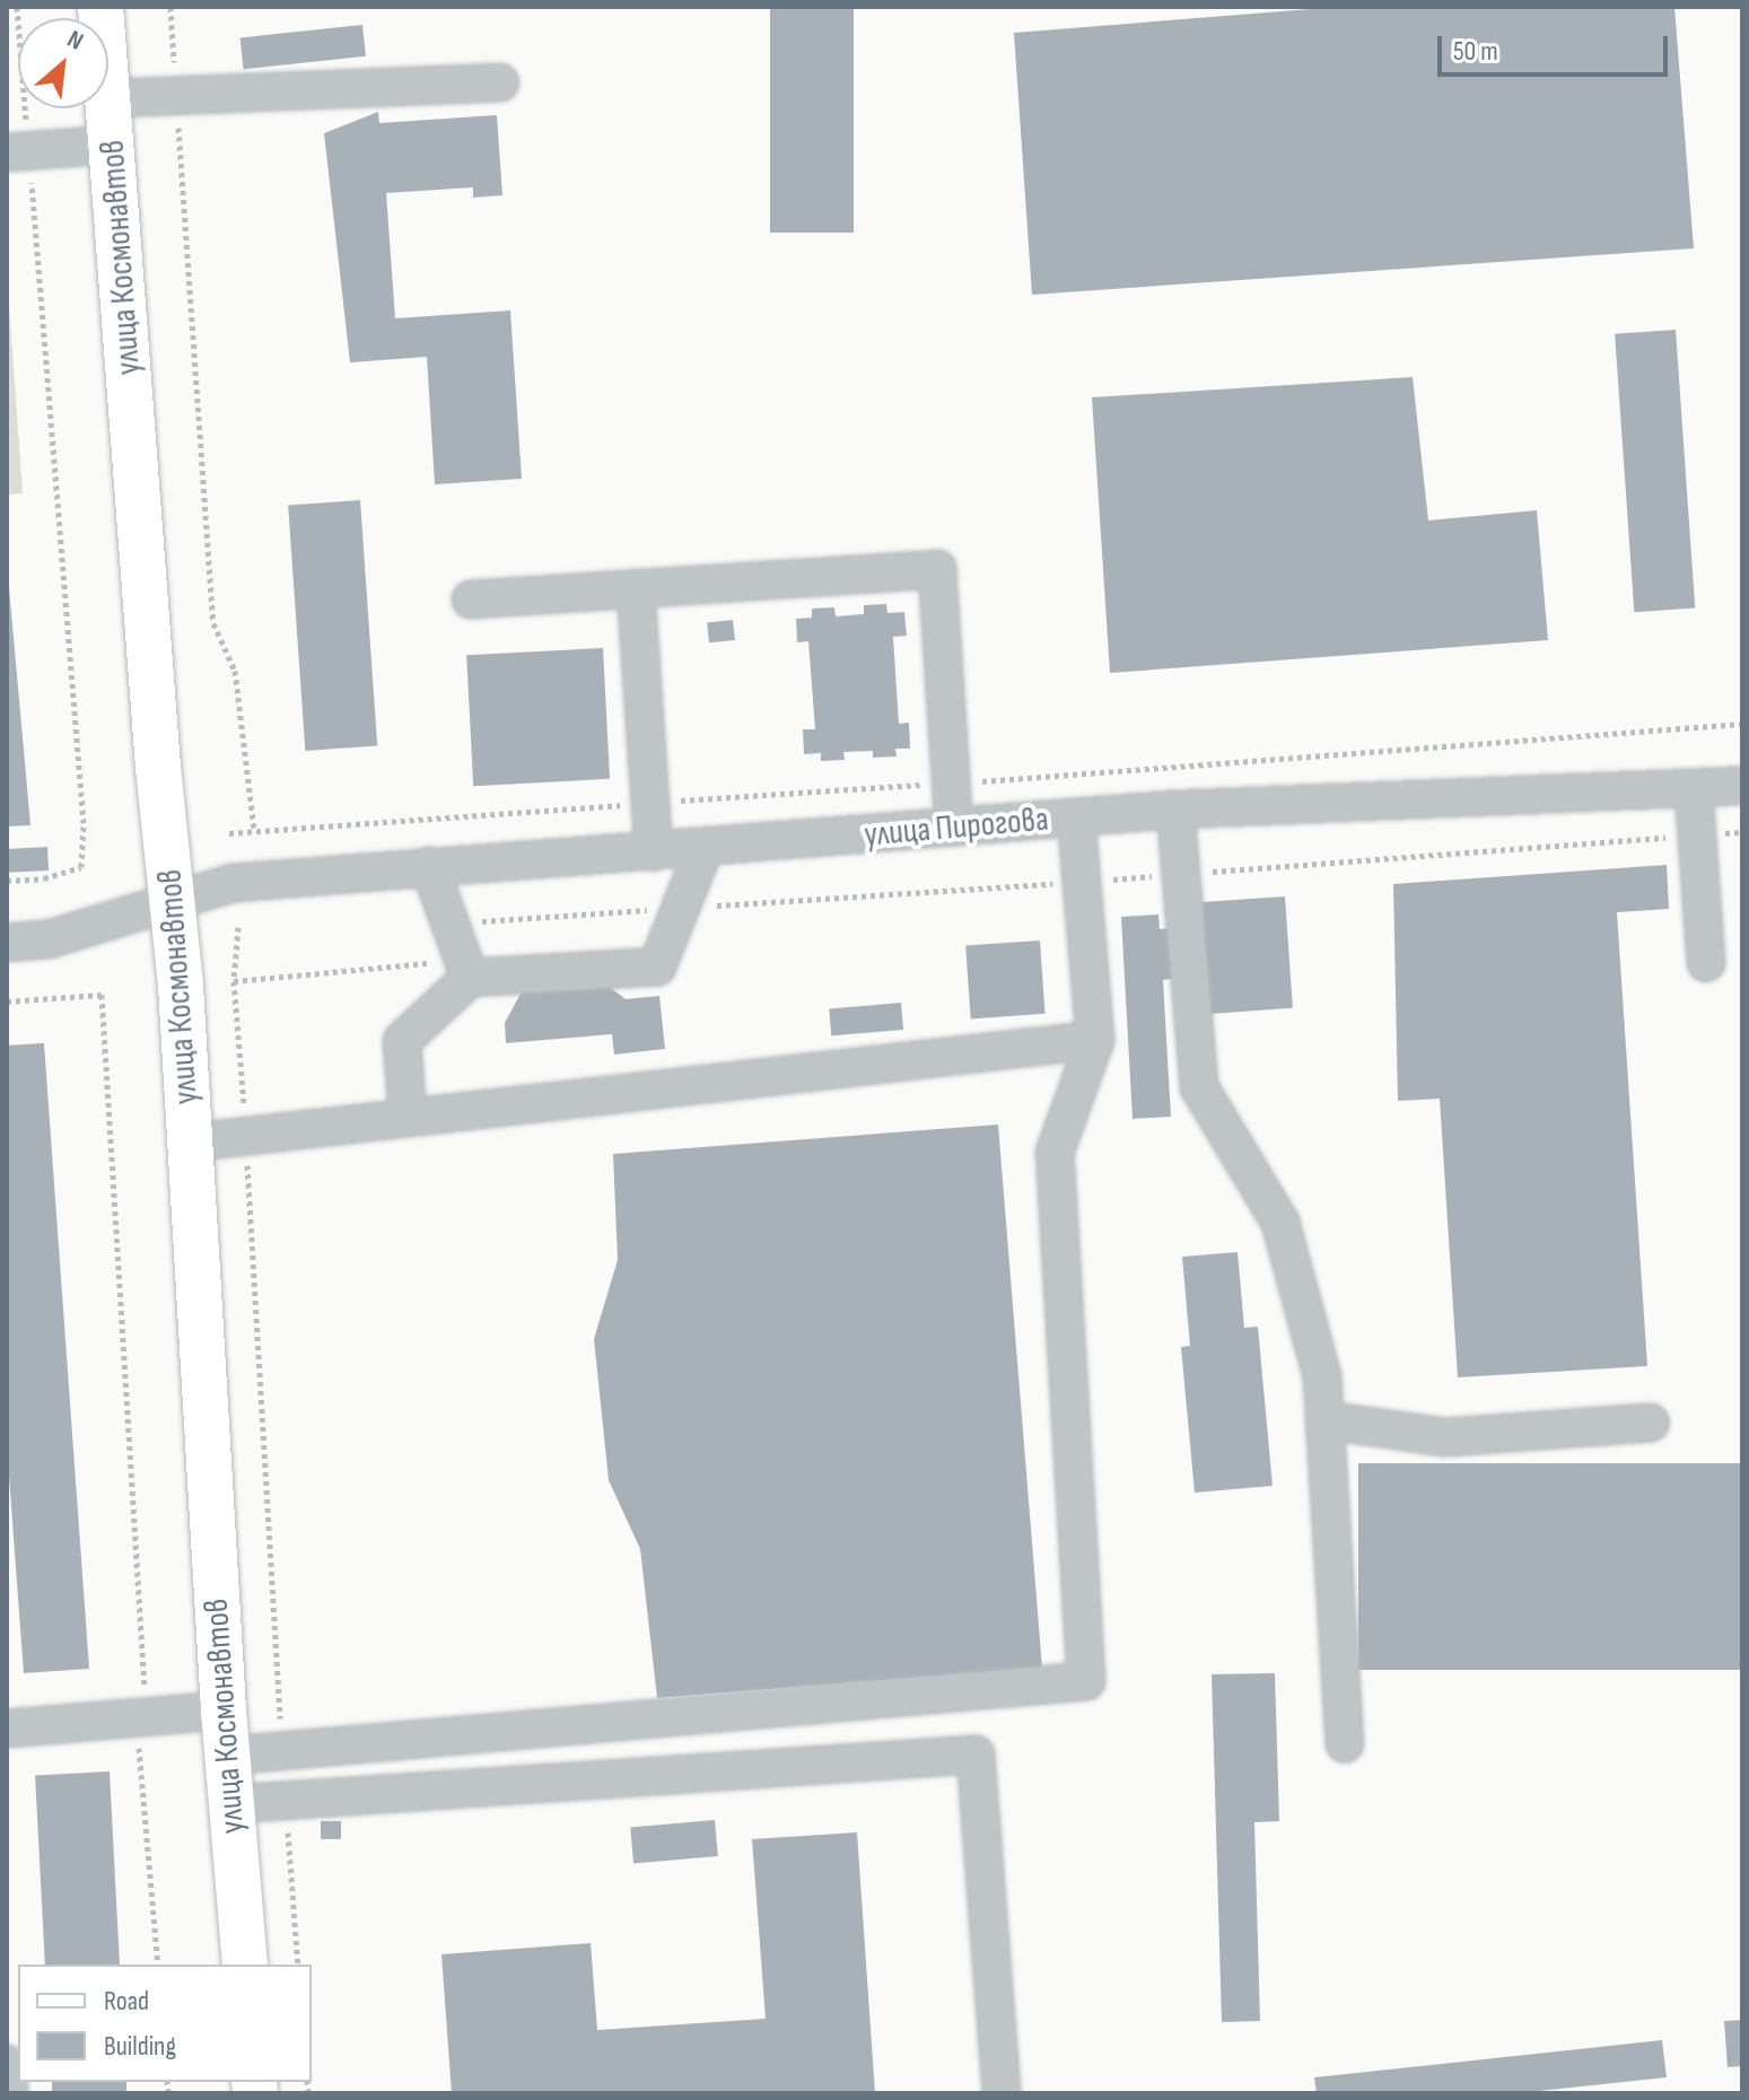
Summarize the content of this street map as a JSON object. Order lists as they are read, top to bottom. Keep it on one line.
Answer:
{"streets":{"main road":["улица Космонавтов"],"street":["улица Пирогова"]},"crossings":[["улица Космонавтов","улица Пирогова"]],"legend":["Road","Building"],"scale_bar":"50 m","north":"top right"}
